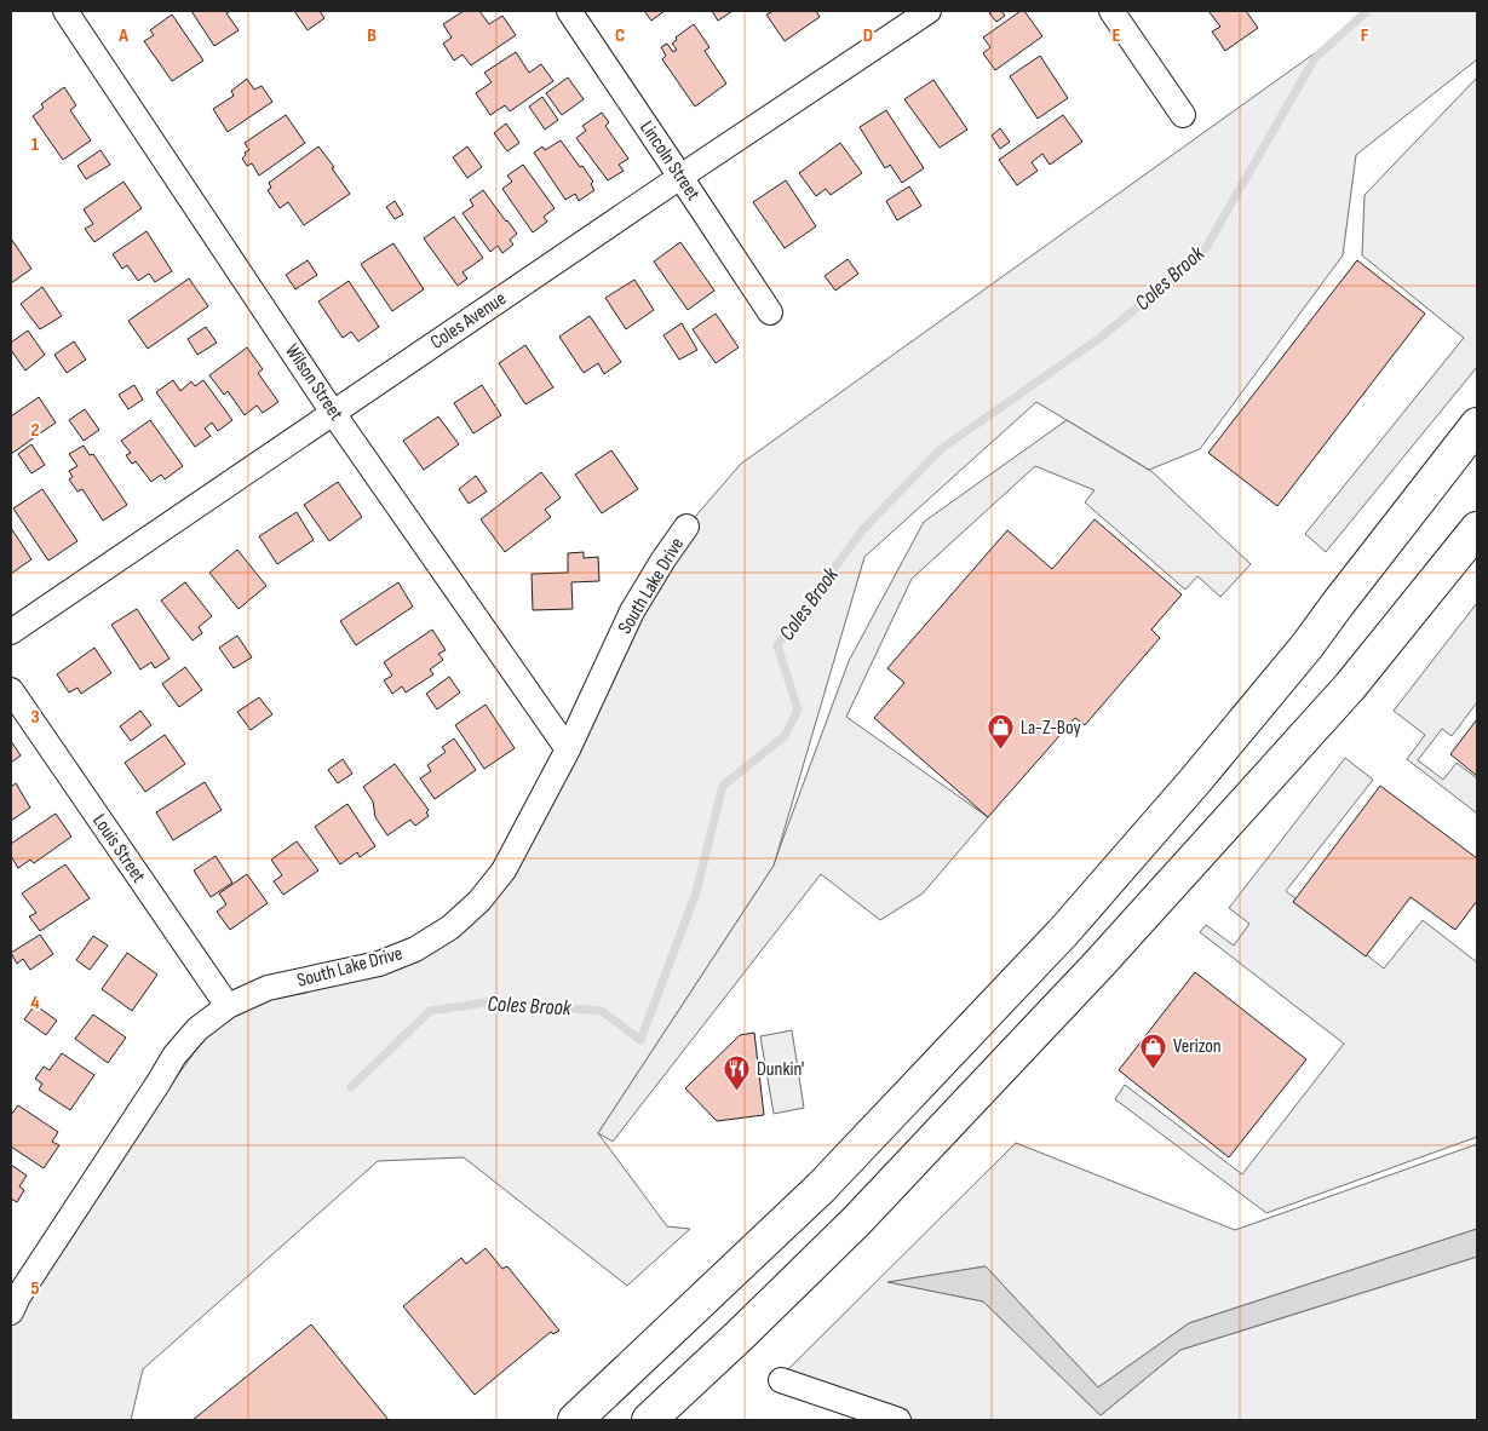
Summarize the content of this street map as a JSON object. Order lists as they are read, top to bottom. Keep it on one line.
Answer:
{"streets":{"street":["Lincoln Street","Coles Avenue","Wilson Street","South Lake Drive","Louis Street"]},"crossings":[["Lincoln Street","Coles Avenue"],["Coles Avenue","Wilson Street"],["Wilson Street","South Lake Drive"],["South Lake Drive","Louis Street"]],"water":["Coles Brook"],"places":{"shop":["La-Z-Boy","Verizon"],"restaurant":["Dunkin'"]},"grid":{"columns":["A","B","C","D","E","F"],"rows":["1","2","3","4","5"]}}
